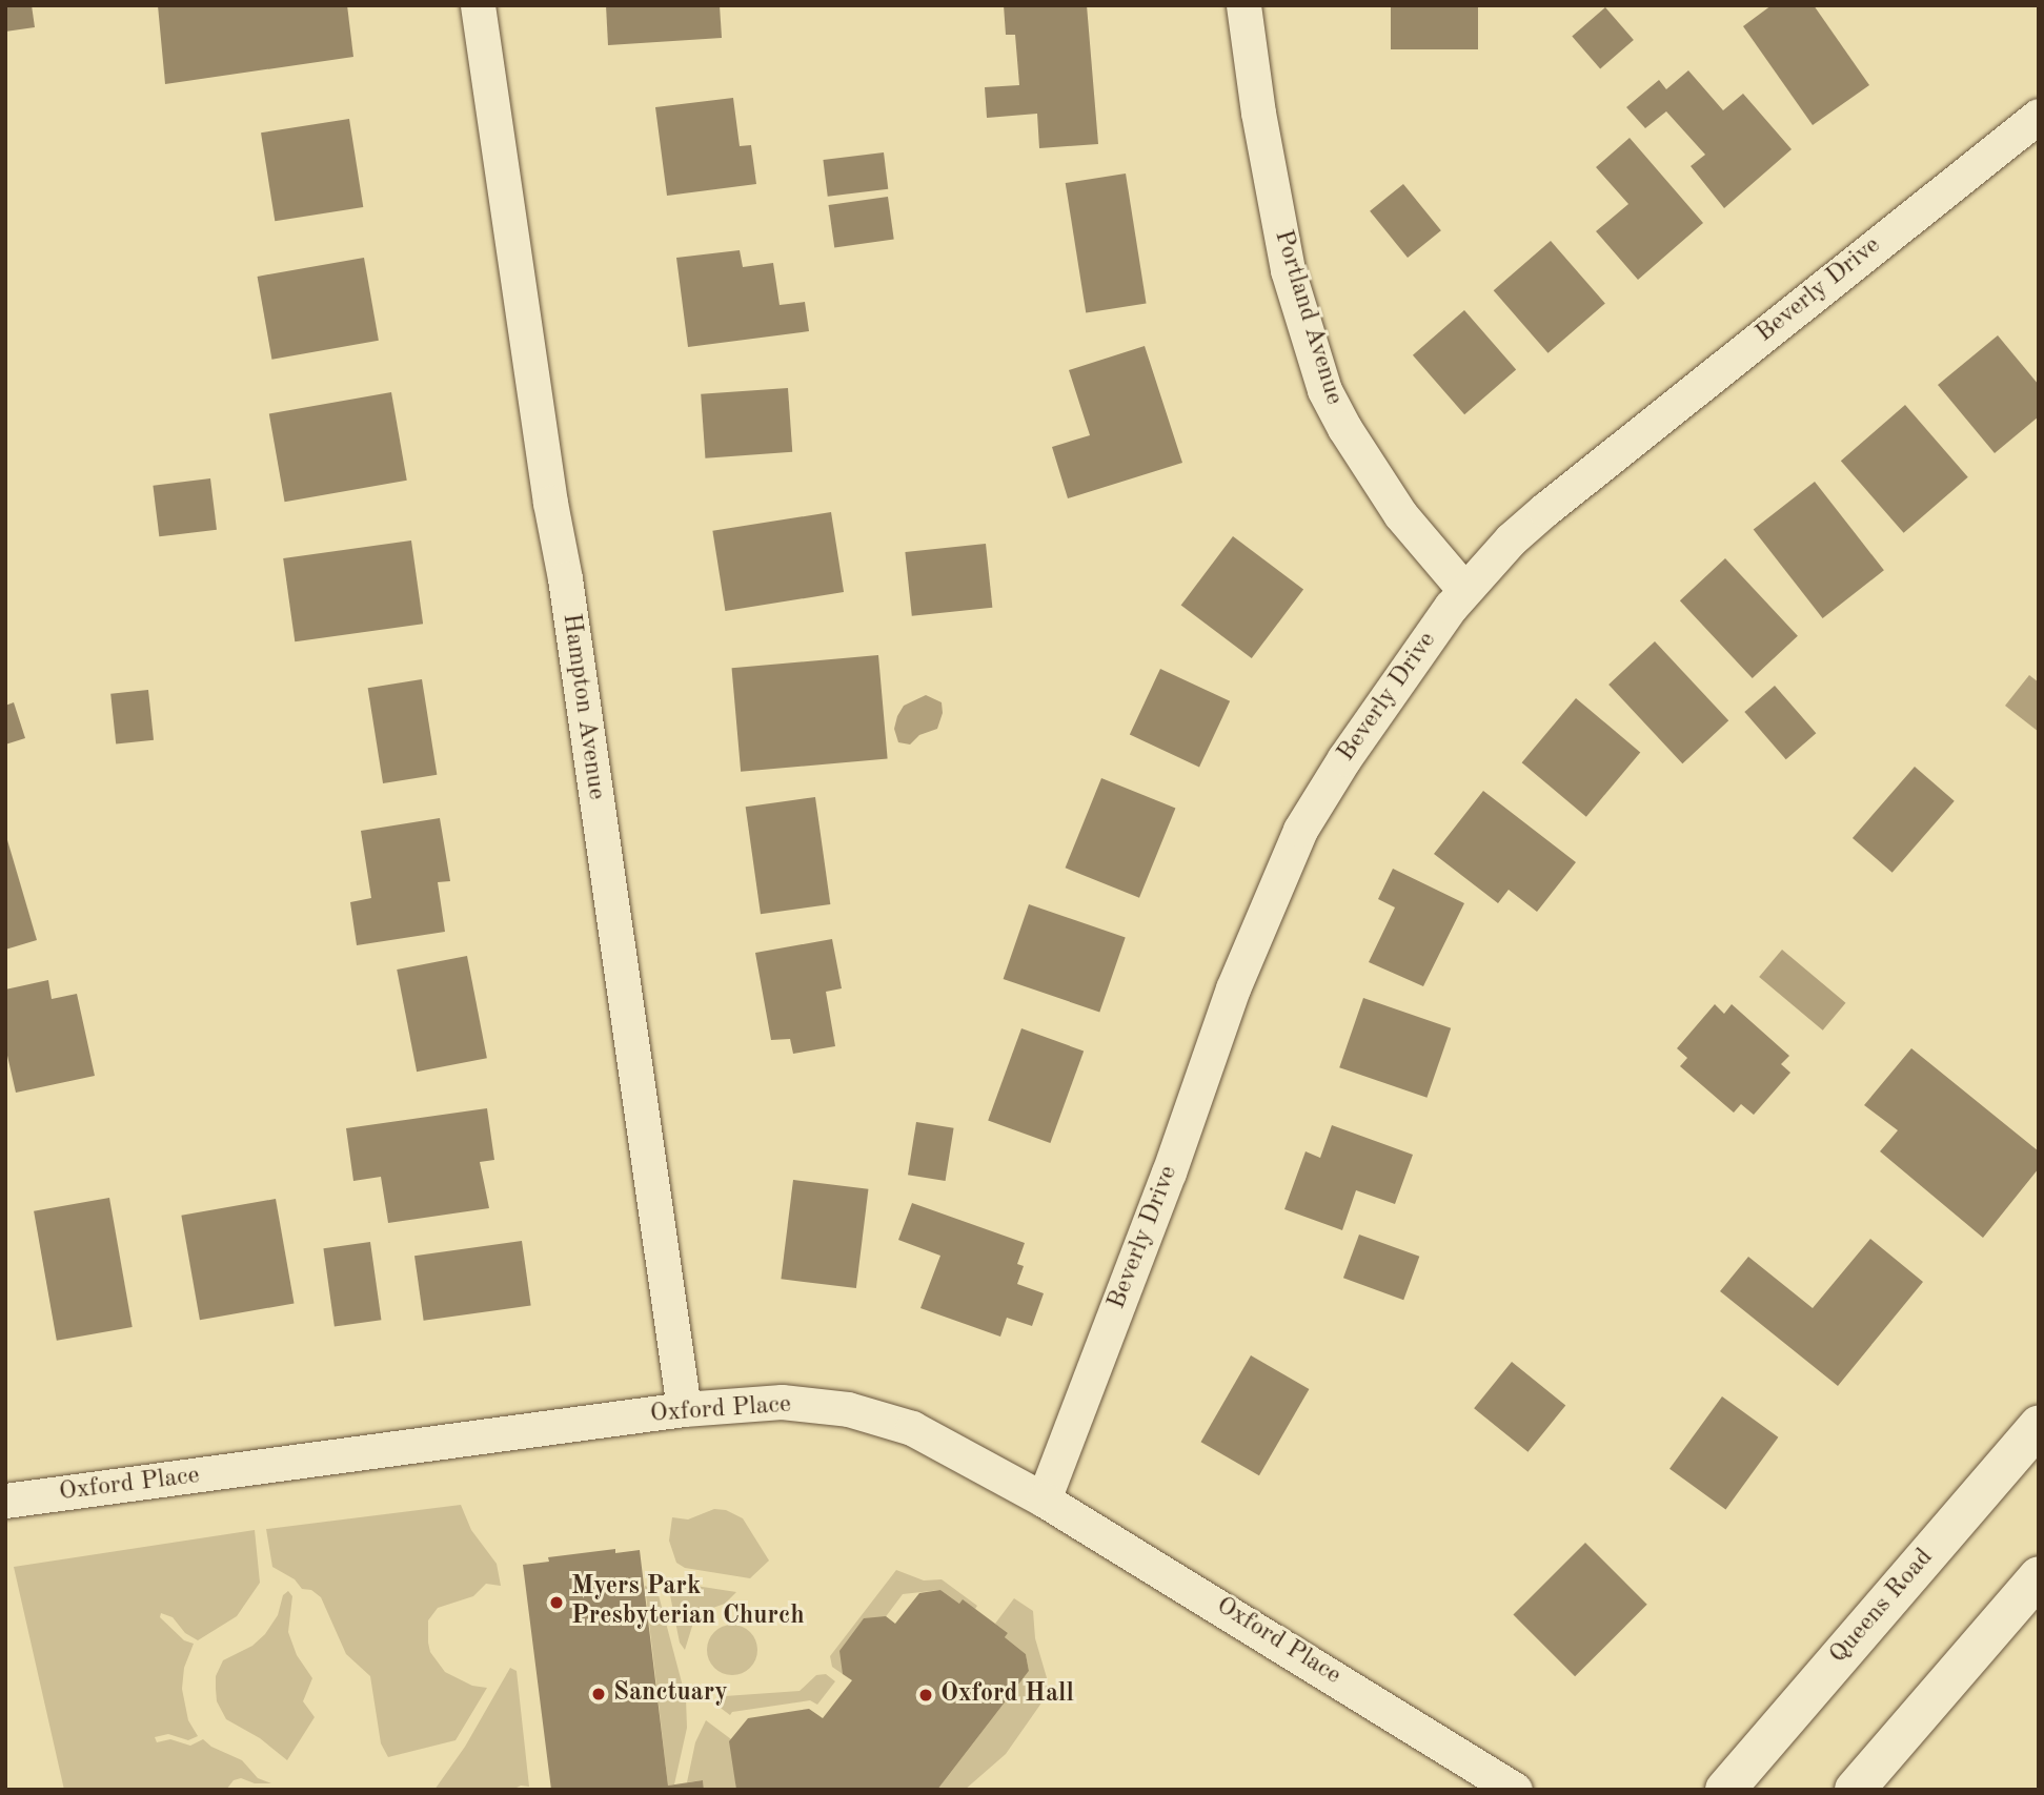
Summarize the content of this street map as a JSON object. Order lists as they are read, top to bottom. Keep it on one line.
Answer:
{"streets":{"street":["Beverly Drive","Portland Avenue","Hampton Avenue","Oxford Place","Queens Road"]},"crossings":[["Beverly Drive","Portland Avenue"],["Beverly Drive","Oxford Place"],["Hampton Avenue","Oxford Place"]],"places":["Myers Park Presbyterian Church","Sanctuary","Oxford Hall"]}
